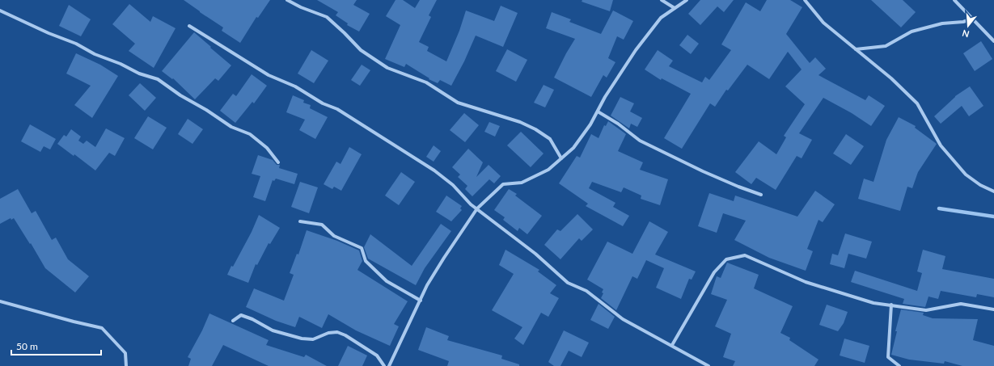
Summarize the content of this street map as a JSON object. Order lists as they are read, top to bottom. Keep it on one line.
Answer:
{"scale_bar":"50 m","north":"bottom"}
